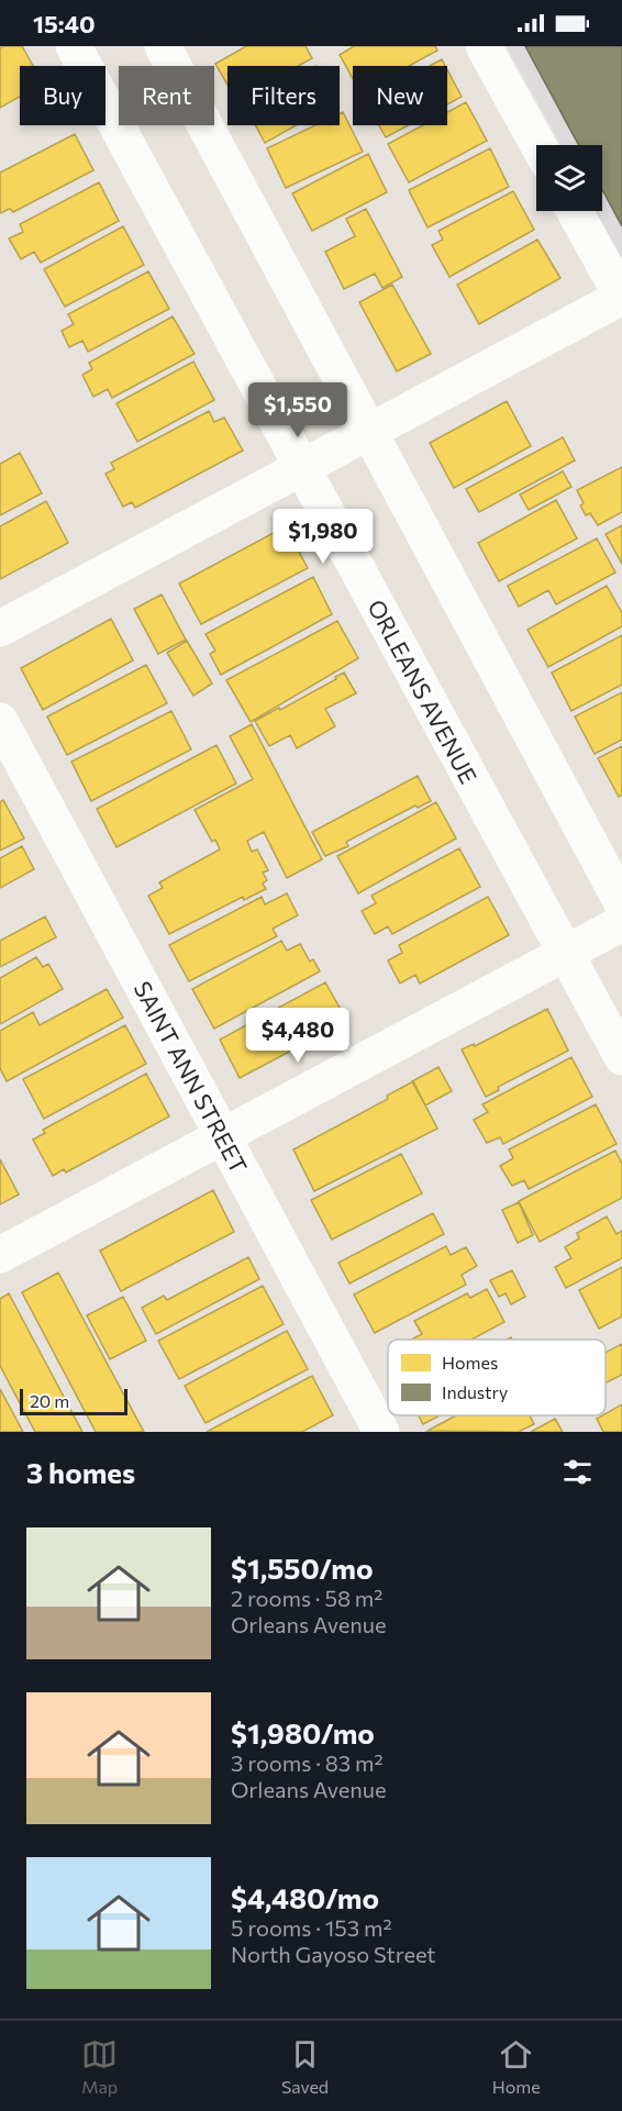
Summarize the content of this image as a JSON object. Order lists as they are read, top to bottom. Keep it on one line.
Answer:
{"streets":{"street":["ORLEANS AVENUE","SAINT ANN STREET"]},"legend":["Homes","Industry"],"scale_bar":"20 m","page":{"status":"15:40","chip":["Buy","Rent","Filters","New"],"price":["$1,550","$1,980","$4,480"],"scale":"20 m","heading":"3 homes","list":[{"name":"$1,550/mo","note":"2 rooms · 58 m² · Orleans Avenue"},{"name":"$1,980/mo","note":"3 rooms · 83 m² · Orleans Avenue"},{"name":"$4,480/mo","note":"5 rooms · 153 m² · North Gayoso Street"}],"tabs":["Map","Saved","Home"]}}
